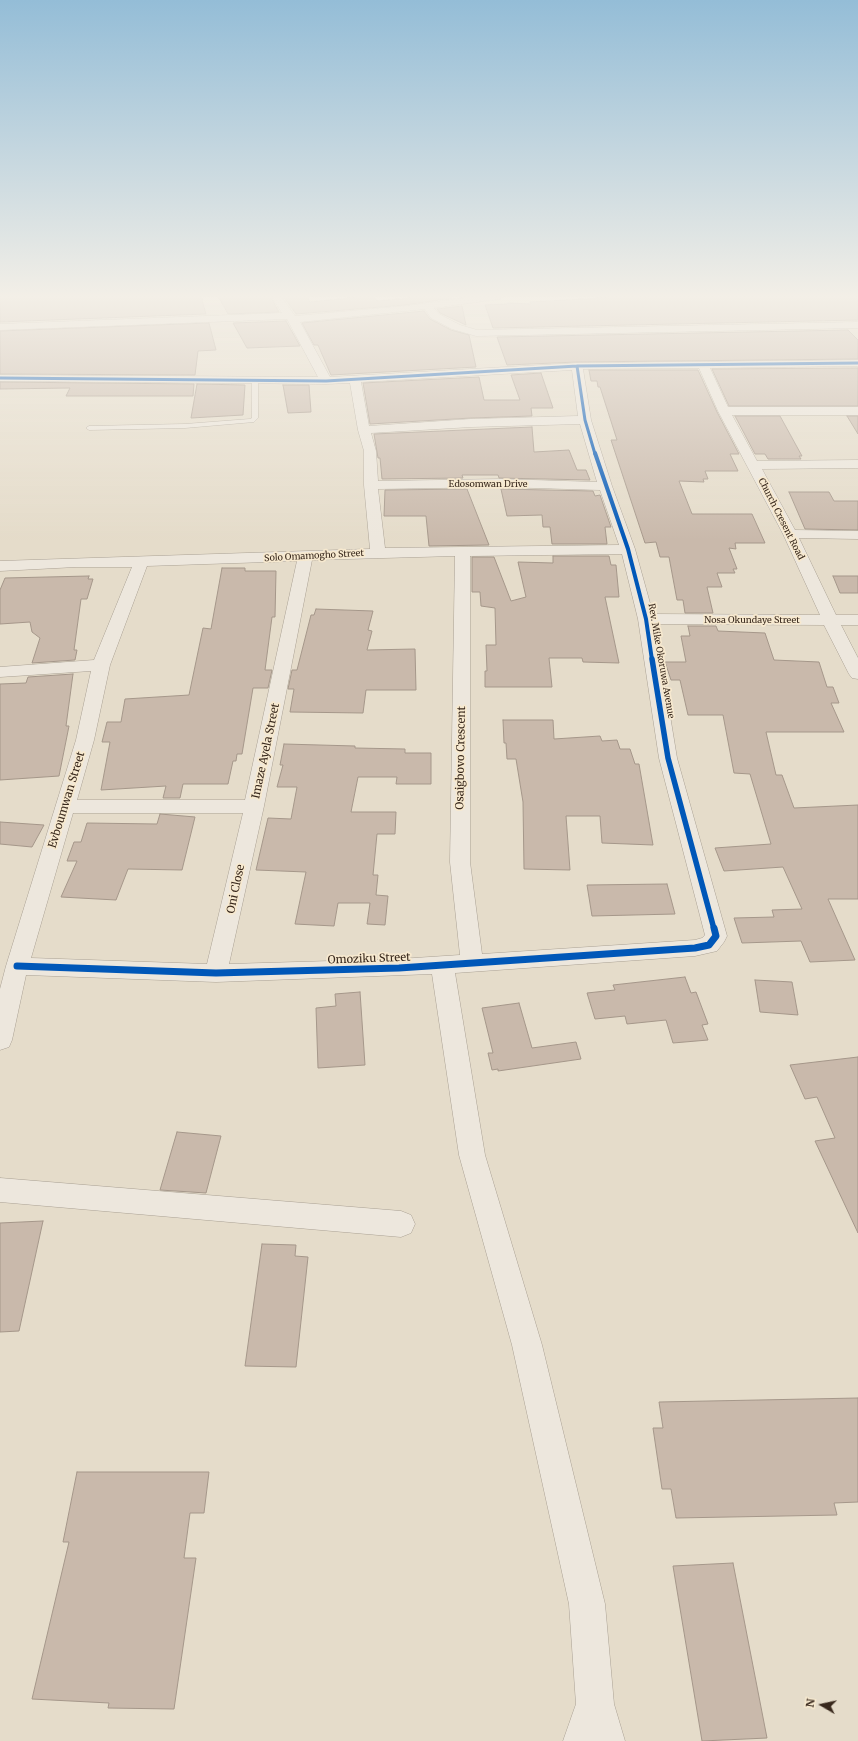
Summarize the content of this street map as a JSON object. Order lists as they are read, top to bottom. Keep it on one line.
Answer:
{"streets":{"street":["Edosomwan Drive","Church Cresent Road","Solo Omamogho Street","Nosa Okundaye Street","Rev. Mike Okoruwa Avenue","Imaze Ayela Street","Osaigbovo Crescent","Evboumwan Street","Oni Close","Omoziku Street"]},"crossings":[["Edosomwan Drive","Rev. Mike Okoruwa Avenue"],["Church Cresent Road","Nosa Okundaye Street"],["Solo Omamogho Street","Rev. Mike Okoruwa Avenue"],["Solo Omamogho Street","Imaze Ayela Street"],["Solo Omamogho Street","Osaigbovo Crescent"],["Solo Omamogho Street","Evboumwan Street"],["Nosa Okundaye Street","Rev. Mike Okoruwa Avenue"],["Rev. Mike Okoruwa Avenue","Omoziku Street"],["Imaze Ayela Street","Evboumwan Street"],["Imaze Ayela Street","Oni Close"],["Osaigbovo Crescent","Omoziku Street"],["Evboumwan Street","Omoziku Street"],["Oni Close","Omoziku Street"]],"north":"left"}
